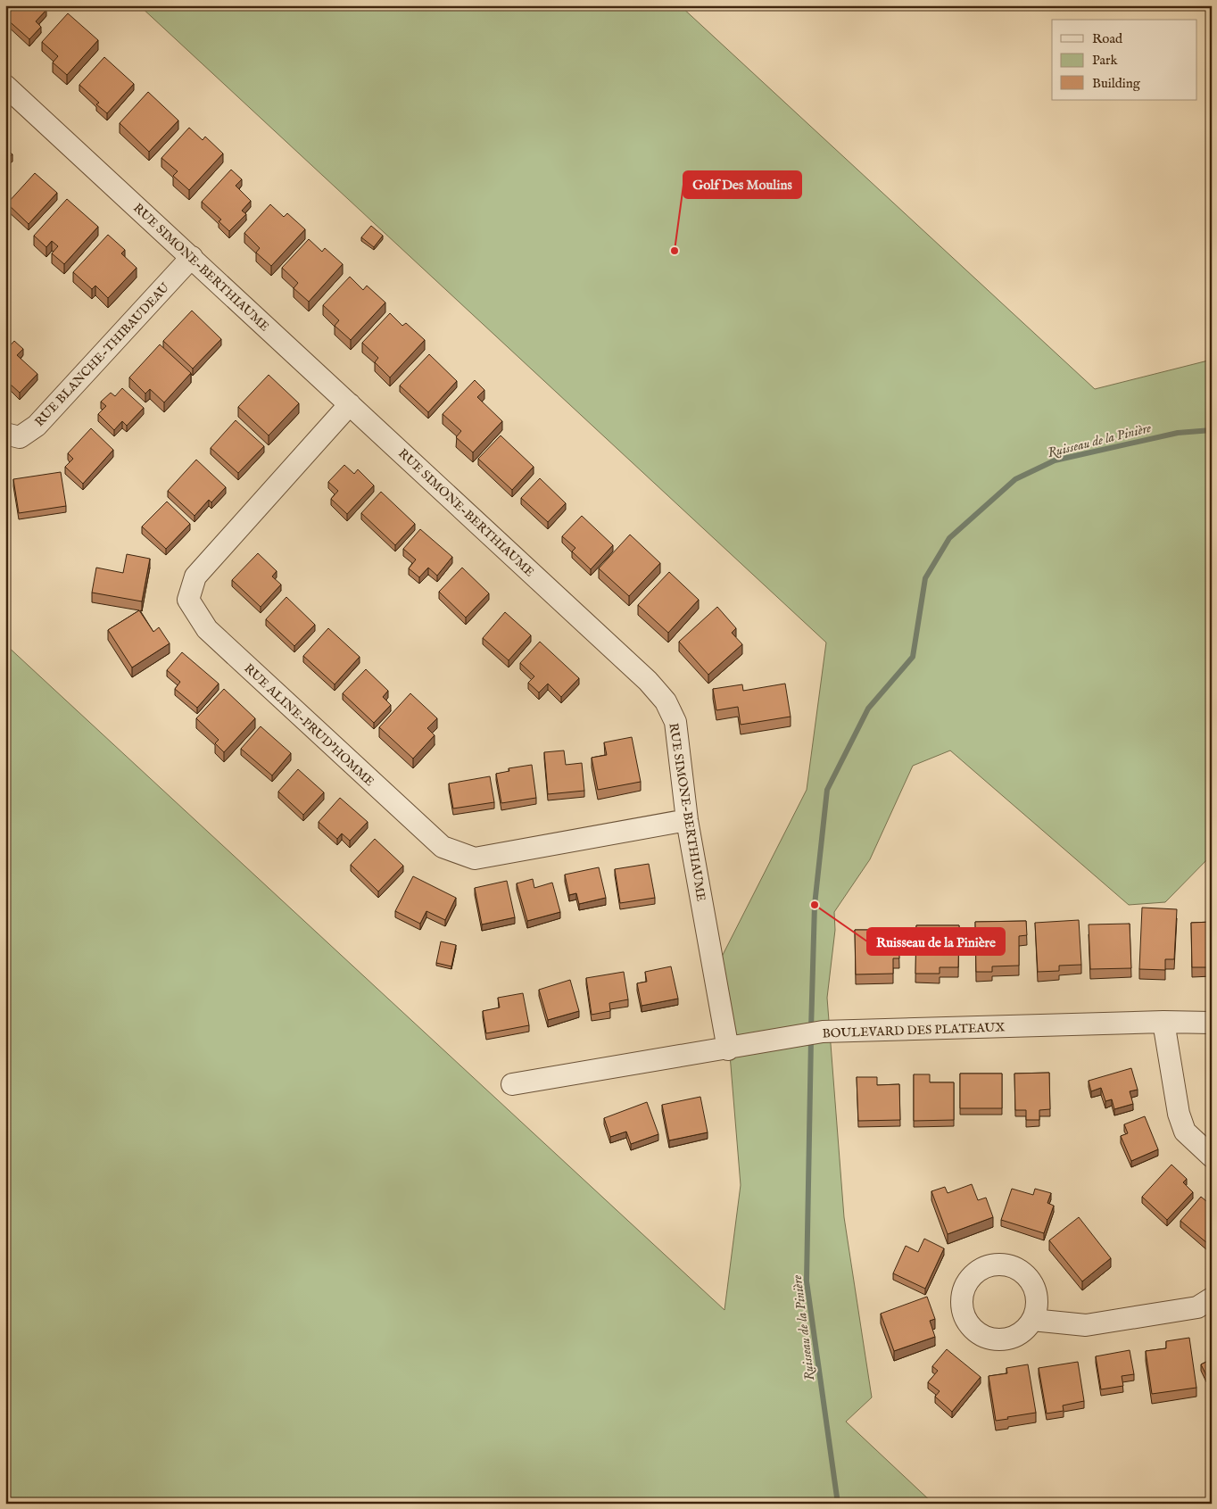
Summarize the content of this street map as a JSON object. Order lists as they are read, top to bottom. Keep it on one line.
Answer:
{"streets":{"street":["RUE SIMONE-BERTHIAUME","RUE BLANCHE-THIBAUDEAU","RUE ALINE-PRUD'HOMME","BOULEVARD DES PLATEAUX"]},"crossings":[["RUE SIMONE-BERTHIAUME","RUE BLANCHE-THIBAUDEAU"],["RUE SIMONE-BERTHIAUME","RUE ALINE-PRUD'HOMME"],["RUE SIMONE-BERTHIAUME","BOULEVARD DES PLATEAUX"]],"water":["Ruisseau de la Pinière"],"places":["Golf Des Moulins","Ruisseau de la Pinière"],"legend":["Road","Park","Building"]}
